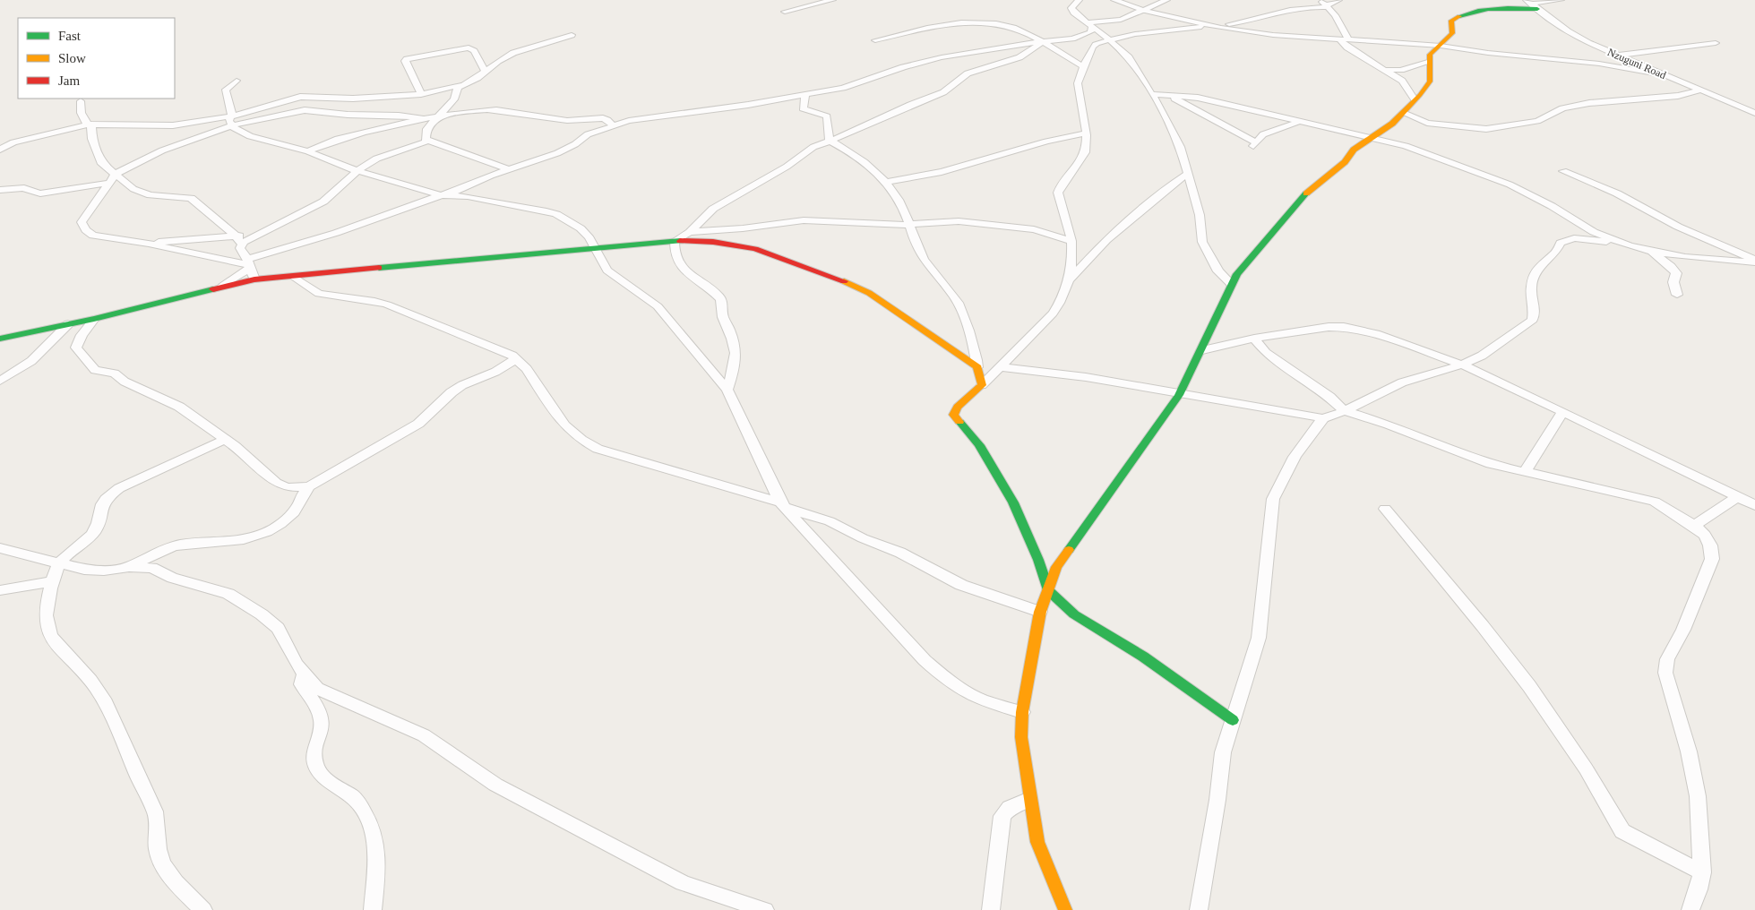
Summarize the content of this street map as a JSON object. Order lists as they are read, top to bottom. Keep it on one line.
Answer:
{"streets":{"street":["Nzuguni Road"]},"legend":["Fast","Slow","Jam"]}
